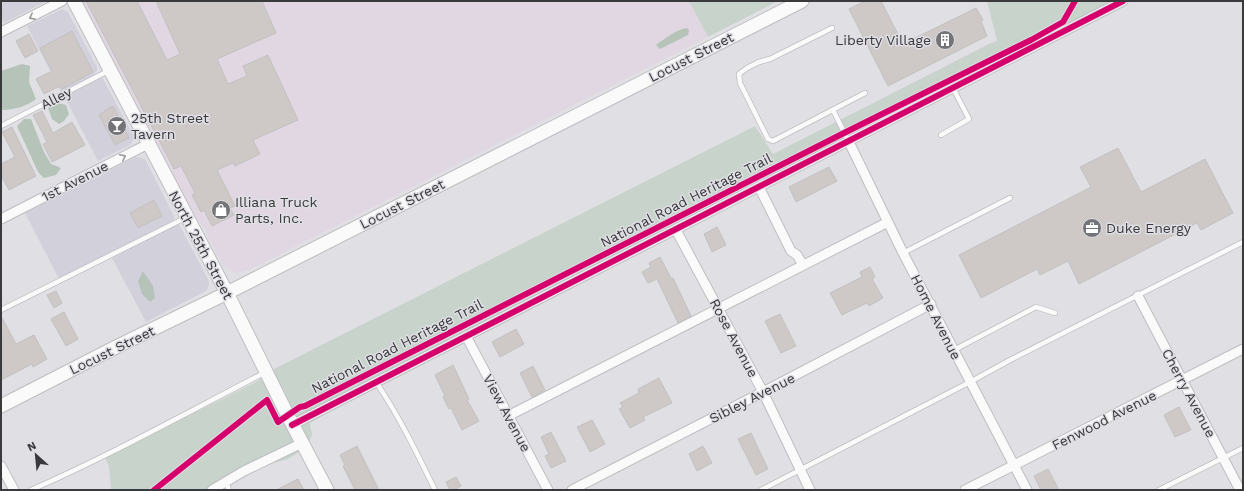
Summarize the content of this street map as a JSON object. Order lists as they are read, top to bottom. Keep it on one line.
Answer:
{"streets":{"street":["Locust Street","1st Avenue","North 25th Street","Home Avenue","Rose Avenue","Cherry Avenue","Sibley Avenue","View Avenue","Fenwood Avenue"],"lane":["Alley"],"cycle path":["National Road Heritage Trail"]},"crossings":[["Locust Street","North 25th Street"],["Alley","North 25th Street"],["1st Avenue","North 25th Street"],["Home Avenue","Sibley Avenue"],["Home Avenue","Fenwood Avenue"],["Rose Avenue","Sibley Avenue"],["Cherry Avenue","Fenwood Avenue"]],"one_way":["1st Avenue"],"places":{"building":["Liberty Village"],"bar":["25th Street Tavern"],"shop":["Illiana Truck Parts, Inc."],"office":["Duke Energy"]},"north":"top left"}
